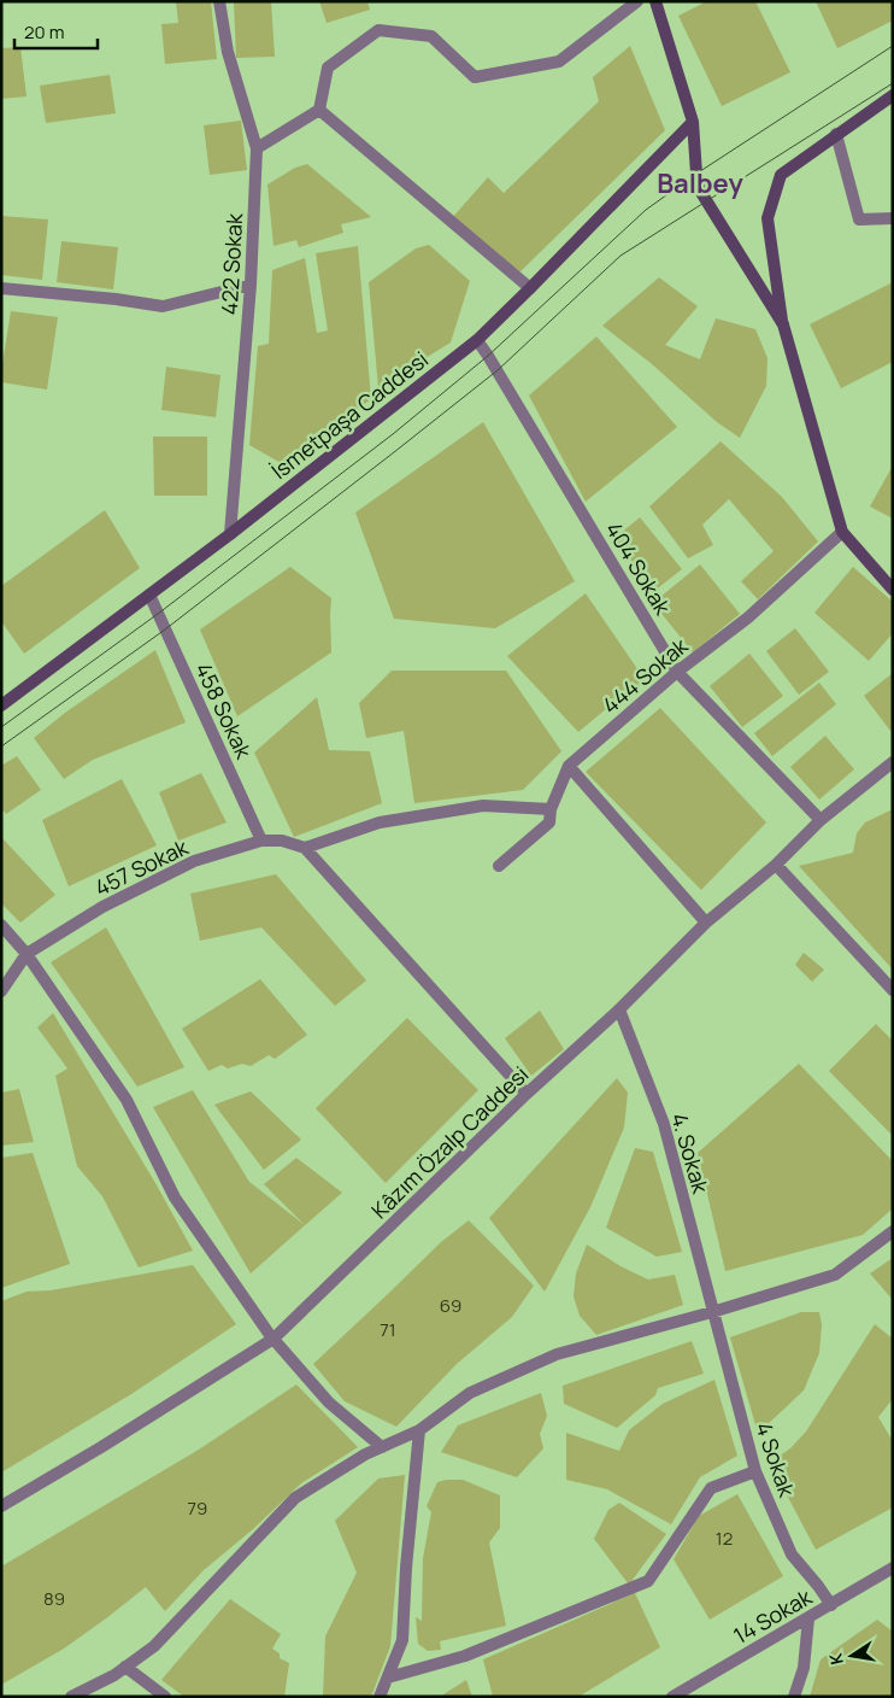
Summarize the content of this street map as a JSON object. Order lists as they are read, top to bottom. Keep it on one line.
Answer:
{"streets":{"street":["422 Sokak","İsmetpaşa Caddesi","404 Sokak","444 Sokak","458 Sokak","457 Sokak","Kâzım Özalp Caddesi","4. Sokak","4 Sokak","14 Sokak"]},"crossings":[["422 Sokak","İsmetpaşa Caddesi"],["İsmetpaşa Caddesi","404 Sokak"],["İsmetpaşa Caddesi","458 Sokak"],["404 Sokak","444 Sokak"],["404 Sokak","Kâzım Özalp Caddesi"],["458 Sokak","457 Sokak"],["Kâzım Özalp Caddesi","4. Sokak"],["4. Sokak","4 Sokak"],["4 Sokak","14 Sokak"]],"districts":["Balbey"],"house_numbers":["69","71","79","12","89"],"scale_bar":"20 m","north":"left"}
